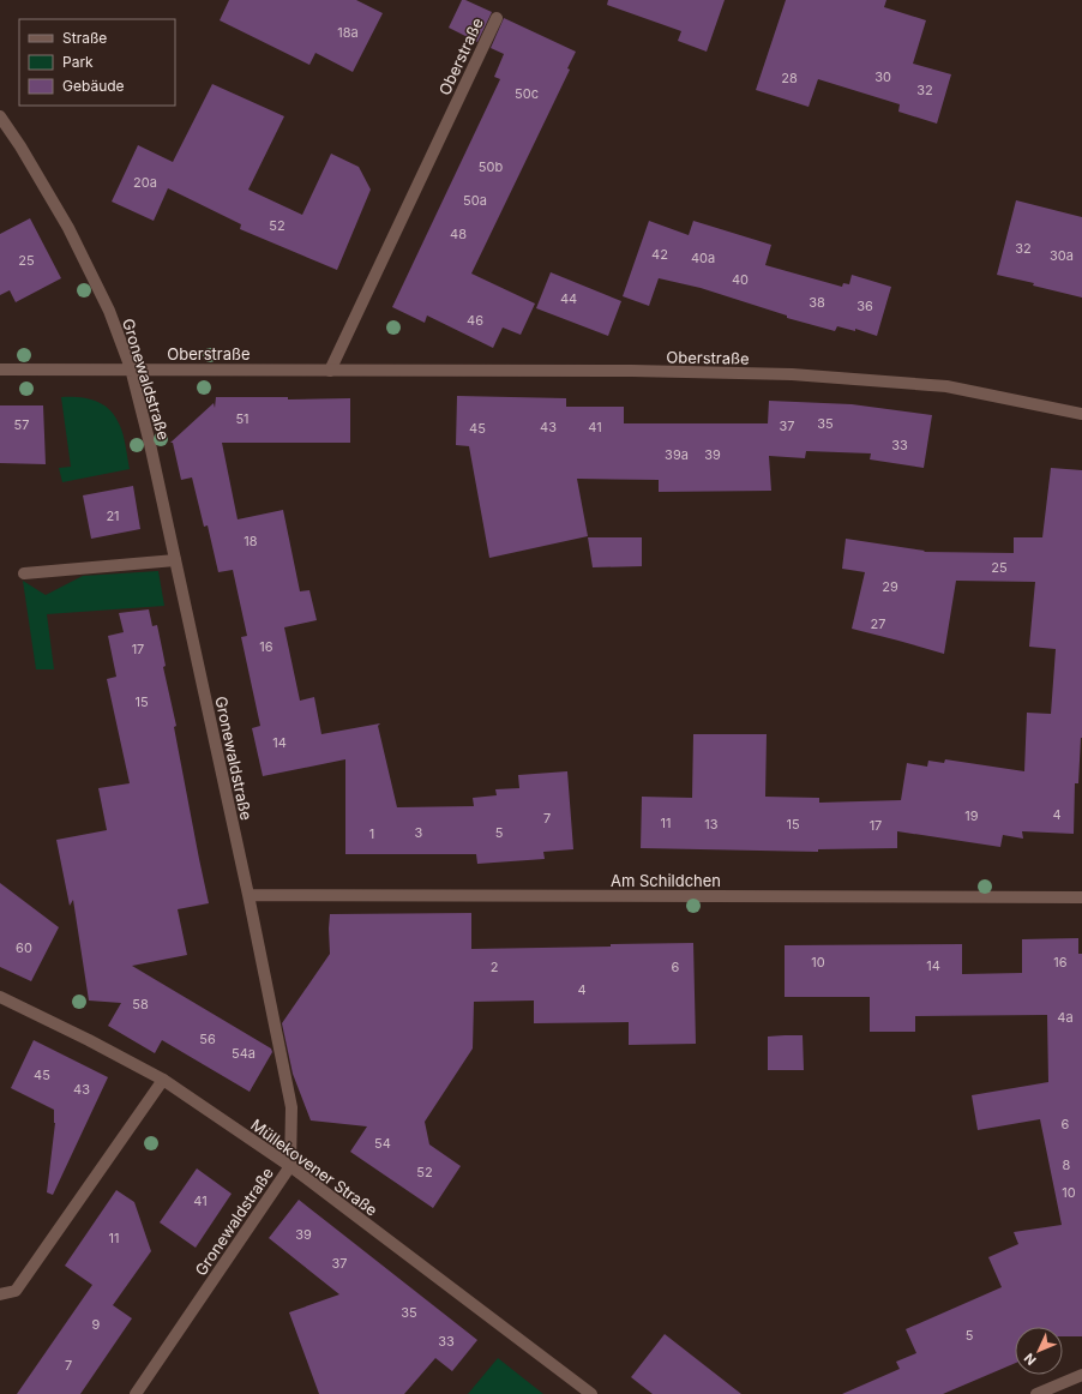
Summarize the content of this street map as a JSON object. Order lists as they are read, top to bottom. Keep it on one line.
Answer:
{"streets":{"street":["Oberstraße","Gronewaldstraße","Am Schildchen","Müllekovener Straße"]},"crossings":[["Oberstraße","Gronewaldstraße"],["Gronewaldstraße","Am Schildchen"],["Gronewaldstraße","Müllekovener Straße"]],"house_numbers":["18a","30","28","32","50c","50b","20a","50a","52","48","32","42","30a","40a","25","40","44","38","36","46","51","35","57","37","43","41","45","33","39a","39","21","18","25","29","27","16","17","15","14","4","19","7","11","13","15","17","3","5","1","60","10","16","14","2","6","4","58","4a","56","54a","45","43","6","54","8","52","10","41","39","11","37","35","9","5","33","7"],"legend":["Straße","Park","Gebäude"],"north":"bottom left"}
